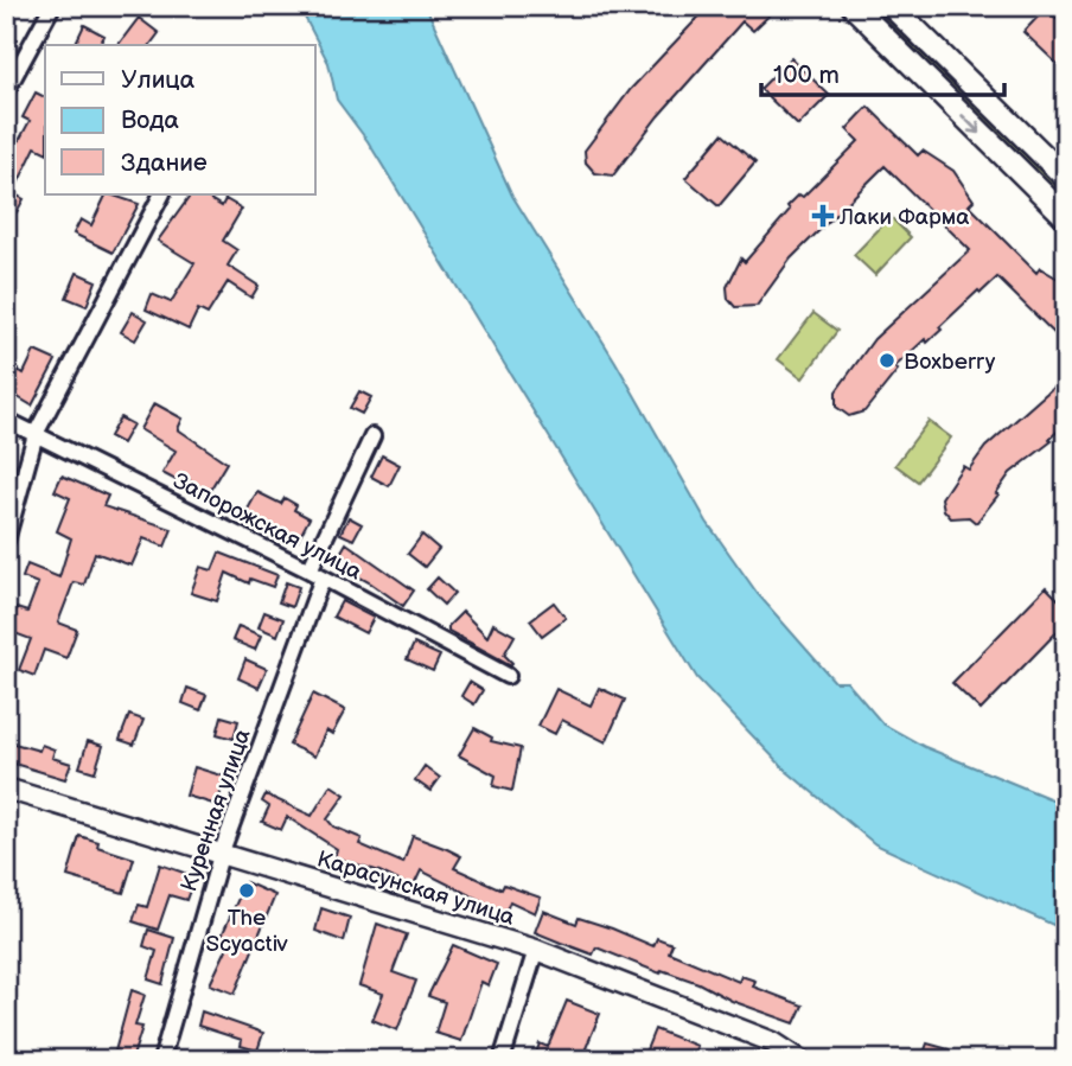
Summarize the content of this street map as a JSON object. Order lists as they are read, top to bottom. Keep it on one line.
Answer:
{"streets":{"street":["Запорожская улица","Куренная улица","Карасунская улица"]},"crossings":[["Запорожская улица","Куренная улица"],["Куренная улица","Карасунская улица"]],"places":{"health":["Лаки Фарма"],"other":["Boxberry","The Scyactiv"]},"legend":["Улица","Вода","Здание"],"scale_bar":"100 m"}
